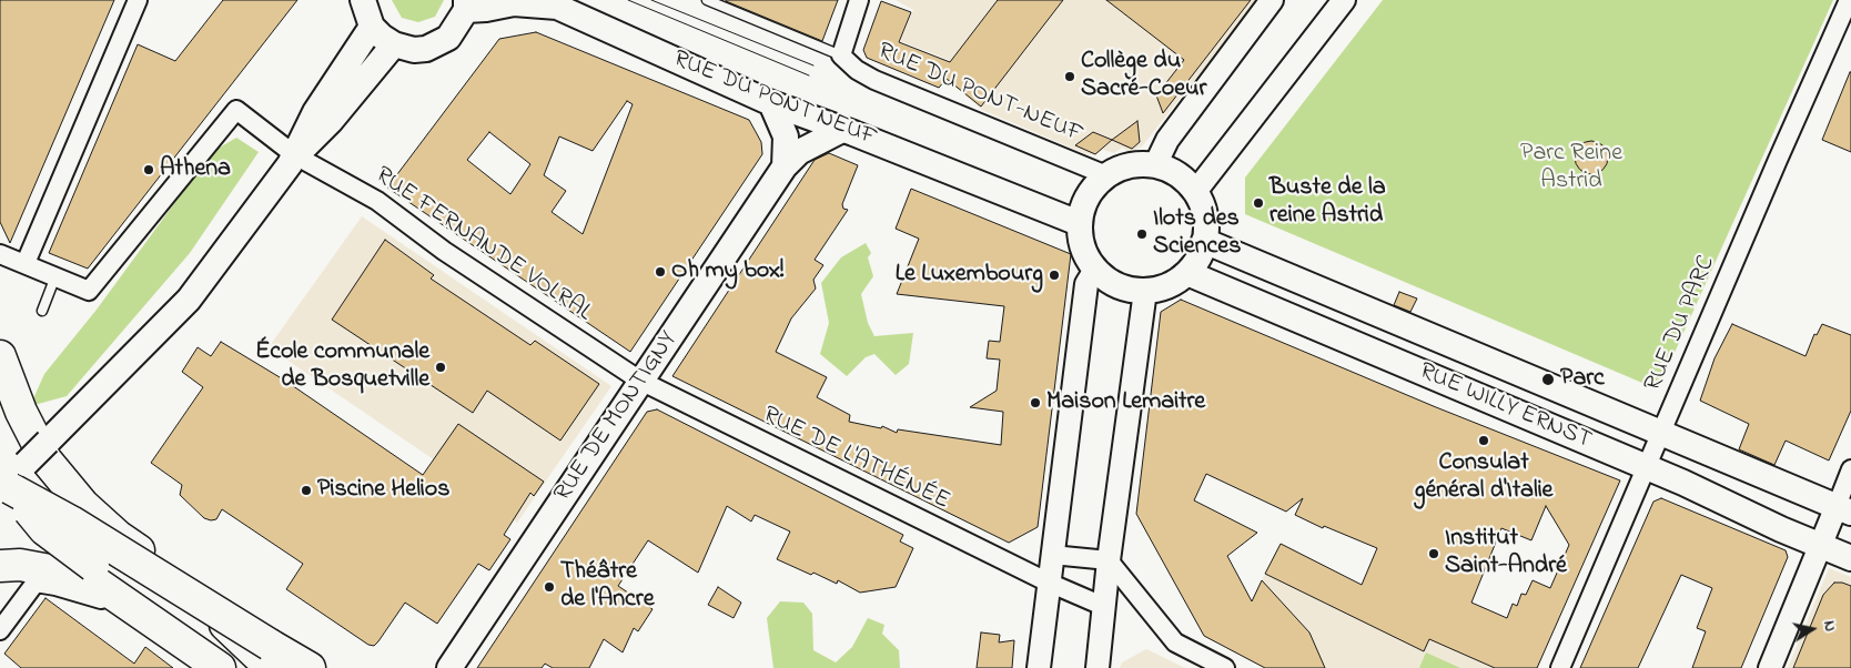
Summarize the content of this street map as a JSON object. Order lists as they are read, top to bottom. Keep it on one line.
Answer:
{"streets":{"main road":["RUE DU PONT NEUF","RUE WILLY ERNST","RUE DE MONTIGNY"],"street":["RUE DU PONT-NEUF","RUE FERNANDE VOLRAL","RUE DU PARC","RUE DE L'ATHÉNÉE"]},"crossings":[["RUE DU PONT-NEUF","RUE DU PONT NEUF"],["RUE DU PONT-NEUF","RUE WILLY ERNST"],["RUE DU PONT NEUF","RUE WILLY ERNST"],["RUE DU PONT NEUF","RUE DE MONTIGNY"],["RUE FERNANDE VOLRAL","RUE DE MONTIGNY"],["RUE FERNANDE VOLRAL","RUE DE L'ATHÉNÉE"],["RUE DU PARC","RUE WILLY ERNST"],["RUE DE MONTIGNY","RUE DE L'ATHÉNÉE"]],"parks":["Parc Reine Astrid"],"places":["Collège du Sacré-Coeur","Athena","Buste de la reine Astrid","Ilots des Sciences","Oh my box!","Le Luxembourg","École communale de Bosquetville","Parc","Maison Lemaitre","Consulat général d'Italie","Piscine Helios","Institut Saint-André","Théâtre de l'Ancre"],"north":"right"}
